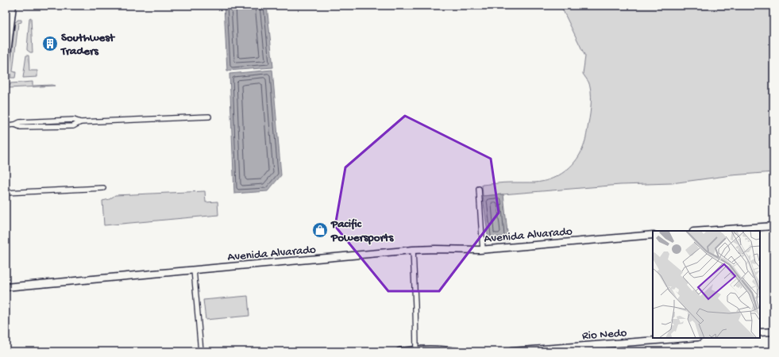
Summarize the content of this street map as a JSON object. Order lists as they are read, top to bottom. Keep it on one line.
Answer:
{"streets":{"street":["Avenida Alvarado","Rio Nedo"]},"places":{"building":["Southwest Traders"],"shop":["Pacific Powersports"]}}
